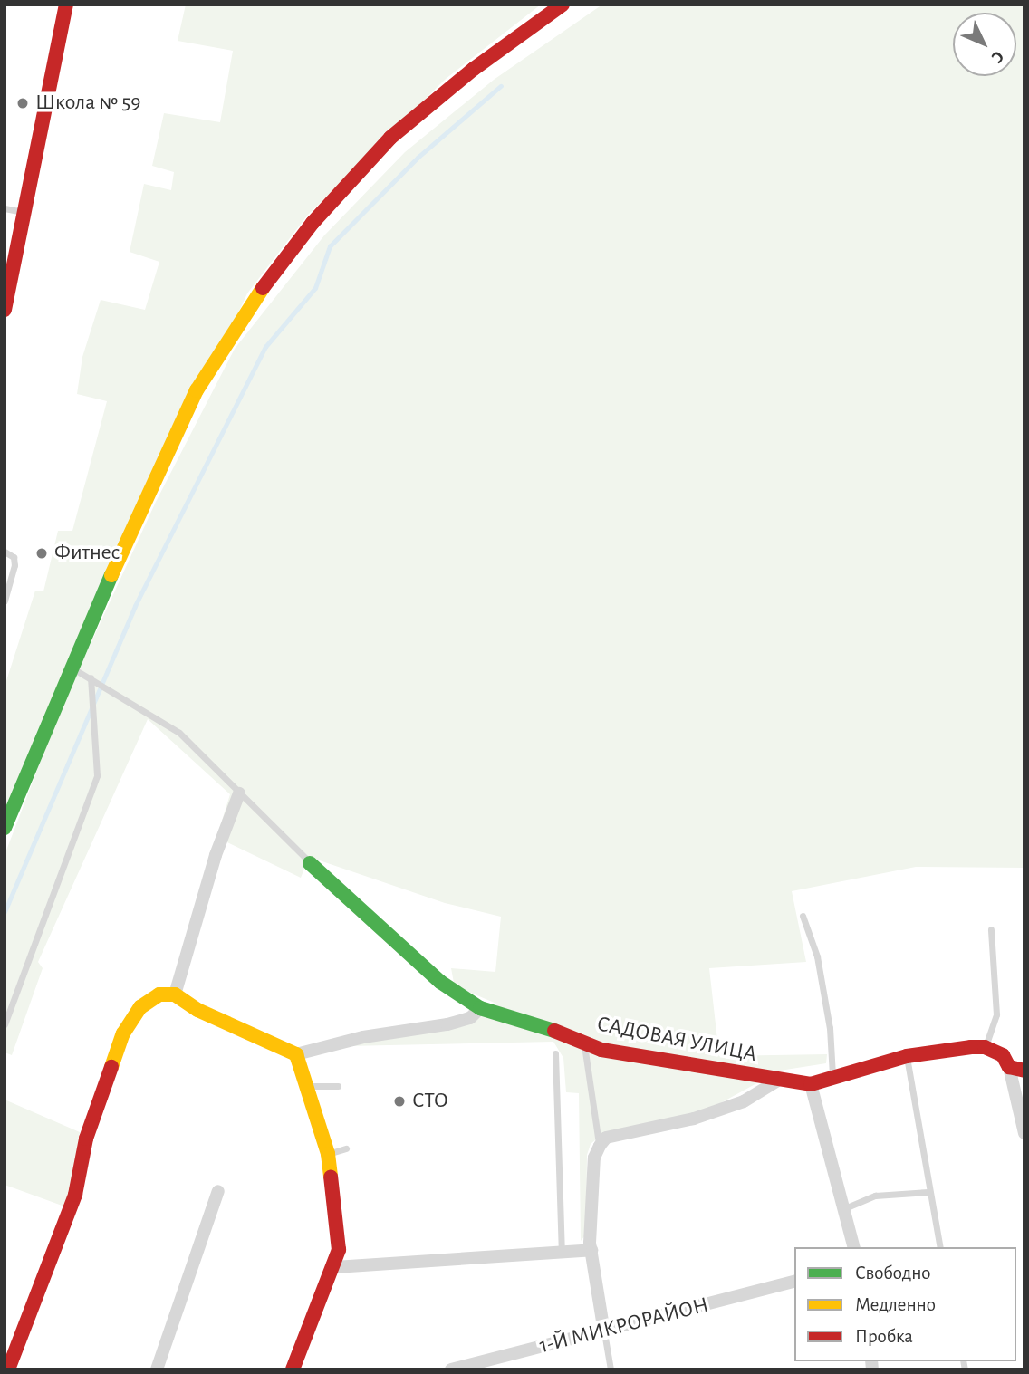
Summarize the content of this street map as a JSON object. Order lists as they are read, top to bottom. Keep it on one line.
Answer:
{"streets":{"street":["САДОВАЯ УЛИЦА","1-Й МИКРОРАЙОН"]},"places":["Школа № 59","Фитнес","СТО"],"legend":["Свободно","Медленно","Пробка"],"north":"bottom right"}
